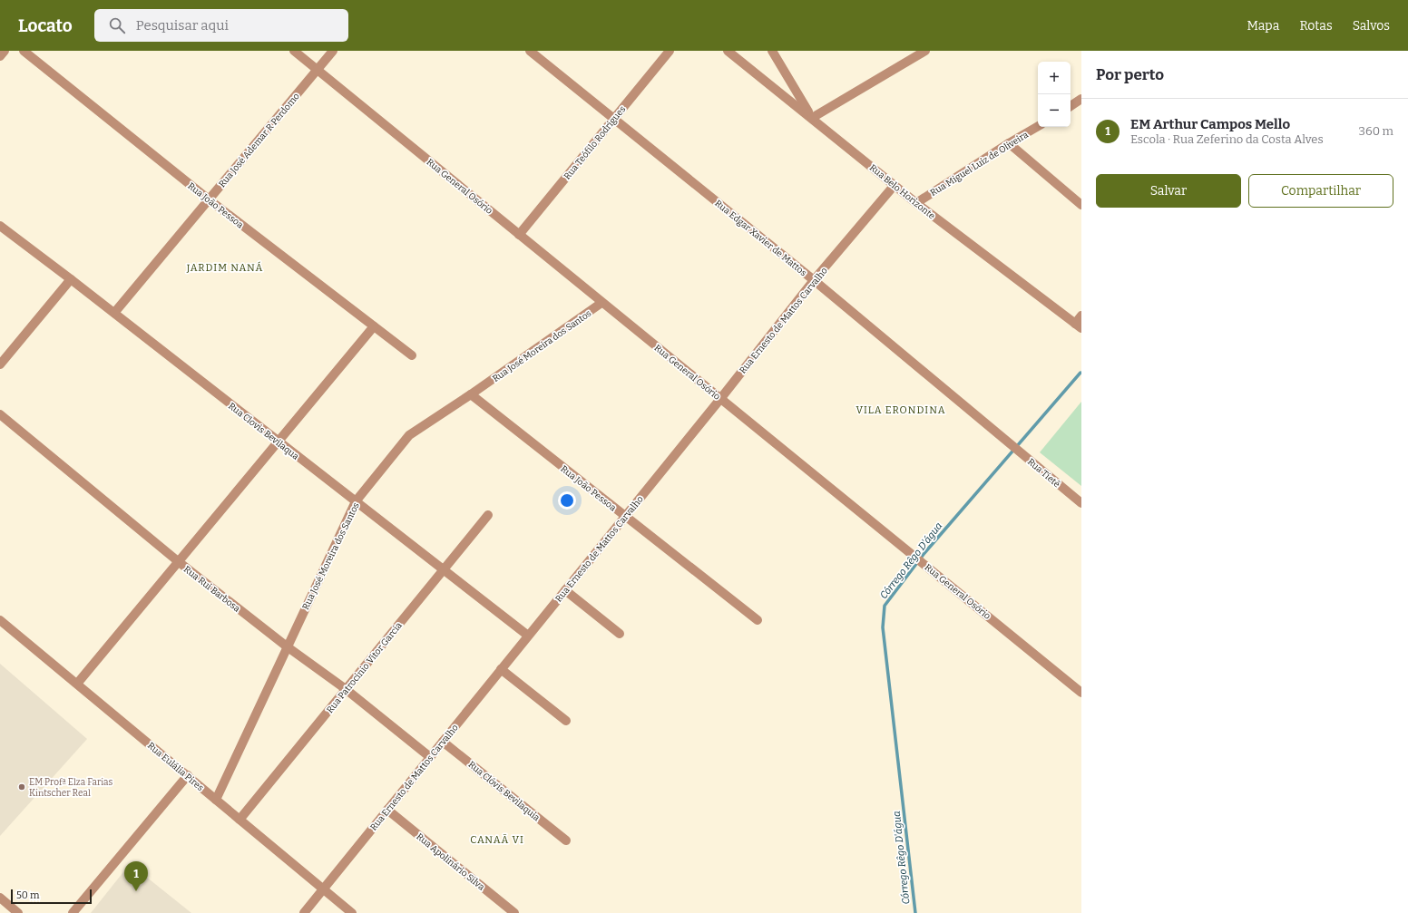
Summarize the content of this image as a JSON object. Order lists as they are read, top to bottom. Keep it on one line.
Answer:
{"streets":{"street":["Rua José Ademar R Perdomo","Rua Teófilo Rodrigues","Rua Miguel Luiz de Oliveira","Rua General Osório","Rua Belo Horizonte","Rua João Pessoa","Rua Edgar Xavier de Mattos","Rua Ernesto de Mattos Carvalho","Rua José Moreira dos Santos","Rua Clovis Bevilaqua","Rua Tietê","Rua Rui Barbosa","Rua Patrocinio Vitor Garcia","Rua Eulália Pires","Rua Clóvis Bevilaquia","Rua Apolinário Silva"]},"crossings":[["Rua José Ademar R Perdomo","Rua General Osório"],["Rua José Ademar R Perdomo","Rua João Pessoa"],["Rua José Ademar R Perdomo","Rua Clovis Bevilaqua"],["Rua Teófilo Rodrigues","Rua General Osório"],["Rua Teófilo Rodrigues","Rua Edgar Xavier de Mattos"],["Rua Miguel Luiz de Oliveira","Rua Belo Horizonte"],["Rua General Osório","Rua Ernesto de Mattos Carvalho"],["Rua General Osório","Rua José Moreira dos Santos"],["Rua Belo Horizonte","Rua Ernesto de Mattos Carvalho"],["Rua João Pessoa","Rua Ernesto de Mattos Carvalho"],["Rua João Pessoa","Rua José Moreira dos Santos"],["Rua Edgar Xavier de Mattos","Rua Ernesto de Mattos Carvalho"],["Rua Edgar Xavier de Mattos","Rua Tietê"],["Rua Ernesto de Mattos Carvalho","Rua Clovis Bevilaqua"],["Rua Ernesto de Mattos Carvalho","Rua Rui Barbosa"],["Rua Ernesto de Mattos Carvalho","Rua Eulália Pires"],["Rua Ernesto de Mattos Carvalho","Rua Clóvis Bevilaquia"],["Rua Ernesto de Mattos Carvalho","Rua Apolinário Silva"],["Rua José Moreira dos Santos","Rua Clovis Bevilaqua"],["Rua José Moreira dos Santos","Rua Rui Barbosa"],["Rua José Moreira dos Santos","Rua Eulália Pires"],["Rua Clovis Bevilaqua","Rua Patrocinio Vitor Garcia"],["Rua Rui Barbosa","Rua Patrocinio Vitor Garcia"],["Rua Patrocinio Vitor Garcia","Rua Eulália Pires"]],"districts":["JARDIM NANÁ","VILA ERONDINA","CANAÃ VI"],"water":["Córrego Rêgo D'água"],"places":["EM Profª Elza Farias Kintscher Real"],"scale_bar":"50 m","page":{"header":"Locato","search":"Pesquisar aqui","nav":["Mapa","Rotas","Salvos"],"heading":"Por perto","map_buttons":["+","−"],"list":[{"mark":"1","name":"EM Arthur Campos Mello","note":"Escola · Rua Zeferino da Costa Alves","value":"360 m"}],"buttons":["Salvar","Compartilhar"],"pins":"1","scale":"50 m"}}
